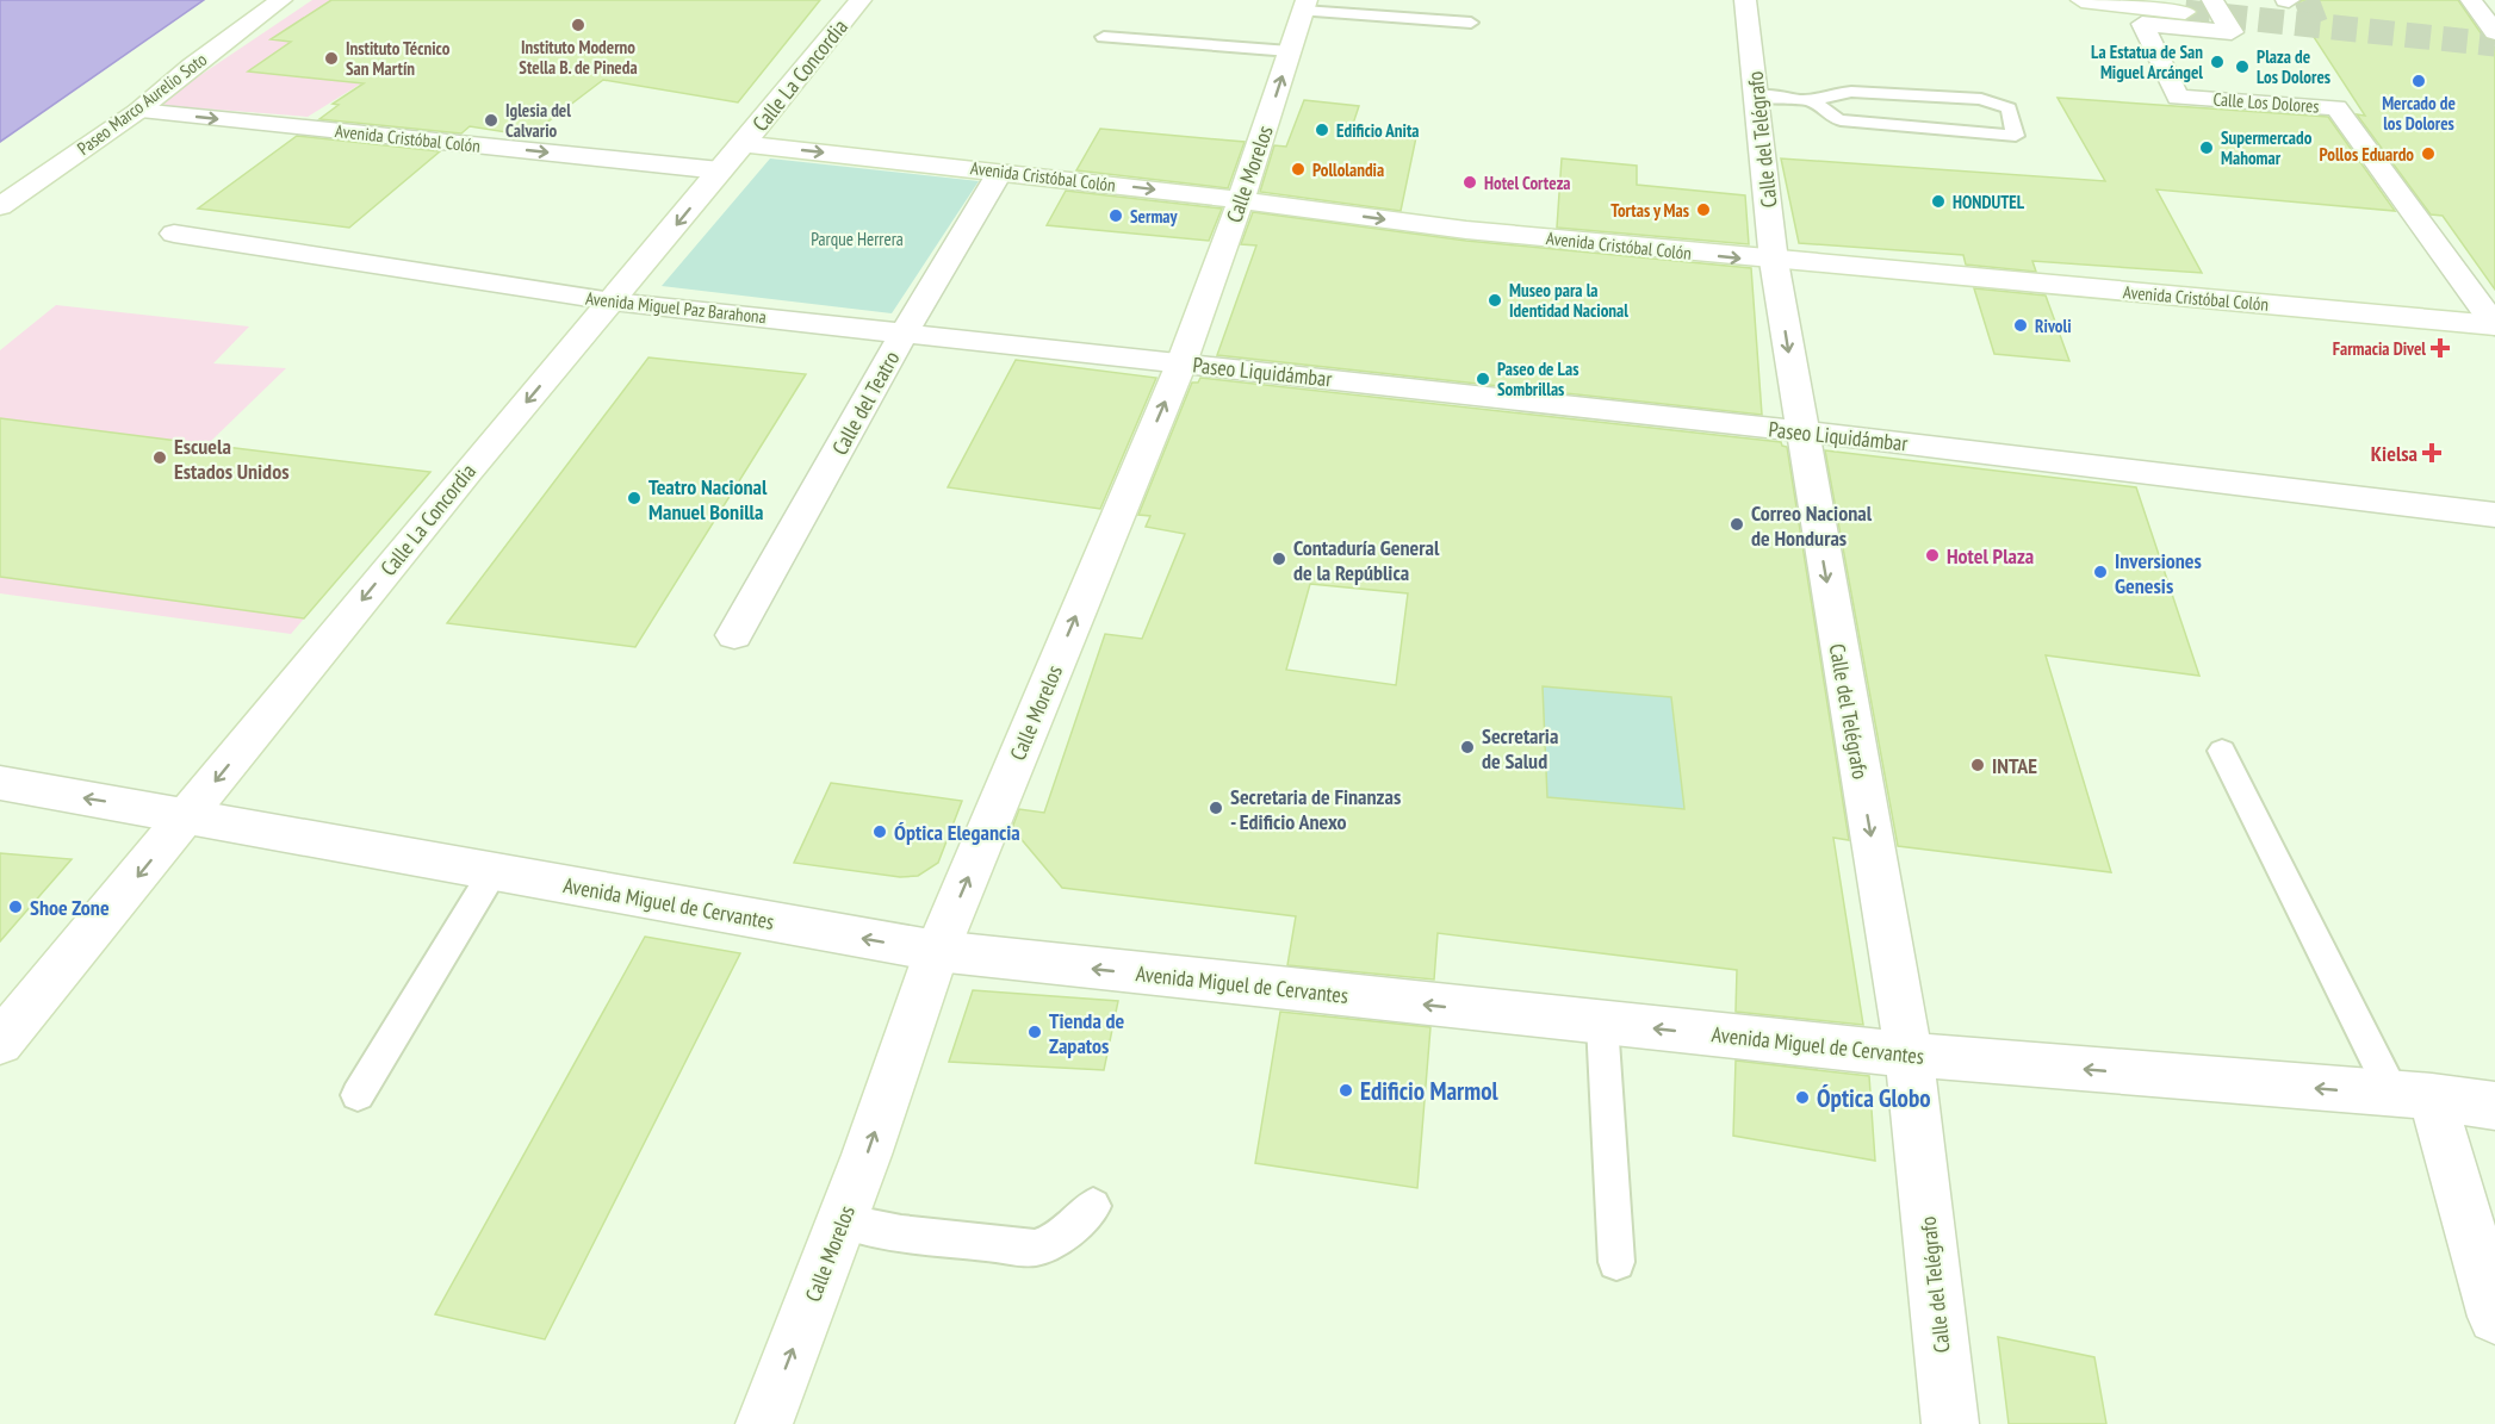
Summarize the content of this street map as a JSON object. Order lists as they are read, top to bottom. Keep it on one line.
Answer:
{"streets":{"street":["Calle La Concordia","Calle Los Dolores","Paseo Marco Aurelio Soto","Avenida Cristóbal Colón","Calle del Telégrafo","Calle Morelos","Avenida Miguel Paz Barahona","Paseo Liquidámbar","Calle del Teatro","Avenida Miguel de Cervantes"]},"crossings":[["Calle La Concordia","Avenida Cristóbal Colón"],["Calle La Concordia","Avenida Miguel Paz Barahona"],["Calle La Concordia","Avenida Miguel de Cervantes"],["Calle Los Dolores","Avenida Cristóbal Colón"],["Paseo Marco Aurelio Soto","Avenida Cristóbal Colón"],["Avenida Cristóbal Colón","Calle del Telégrafo"],["Avenida Cristóbal Colón","Calle Morelos"],["Avenida Cristóbal Colón","Calle del Teatro"],["Calle del Telégrafo","Paseo Liquidámbar"],["Calle del Telégrafo","Avenida Miguel de Cervantes"],["Calle Morelos","Avenida Miguel Paz Barahona"],["Calle Morelos","Paseo Liquidámbar"],["Calle Morelos","Avenida Miguel de Cervantes"],["Avenida Miguel Paz Barahona","Paseo Liquidámbar"],["Avenida Miguel Paz Barahona","Calle del Teatro"]],"one_way":["Calle La Concordia","Avenida Cristóbal Colón","Calle del Telégrafo","Calle Morelos","Avenida Miguel de Cervantes"],"parks":["Parque Herrera"],"places":{"other":["Instituto Moderno Stella B. de Pineda","Instituto Técnico San Martín","La Estatua de San Miguel Arcángel","Plaza de Los Dolores","Mercado de los Dolores","Iglesia del Calvario","Edificio Anita","Supermercado Mahomar","Pollos Eduardo","Pollolandia","Hotel Corteza","HONDUTEL","Tortas y Mas","Sermay","Museo para la Identidad Nacional","Rivoli","Paseo de Las Sombrillas","Escuela Estados Unidos","Teatro Nacional Manuel Bonilla","Correo Nacional de Honduras","Hotel Plaza","Contaduría General de la República","Inversiones Genesis","Secretaria de Salud","INTAE","Secretaria de Finanzas - Edificio Anexo","Óptica Elegancia","Shoe Zone","Tienda de Zapatos","Edificio Marmol","Óptica Globo"],"health":["Farmacia Divel","Kielsa"]}}
